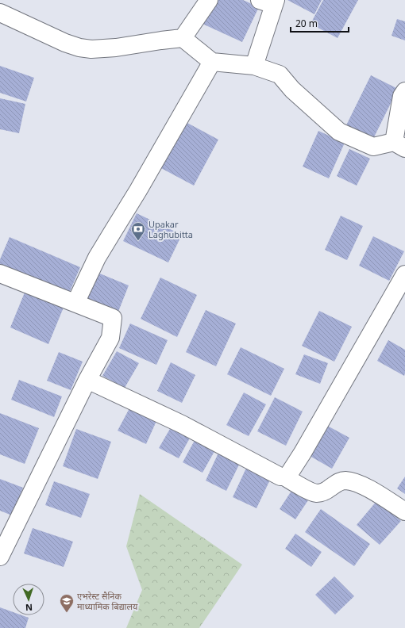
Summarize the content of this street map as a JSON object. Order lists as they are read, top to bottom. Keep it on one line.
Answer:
{"places":{"bank":["Upakar Laghubitta"],"school or university":["एभरेस्ट सैनिक माध्यामिक बिद्यालय"]},"scale_bar":"20 m","north":"bottom"}
